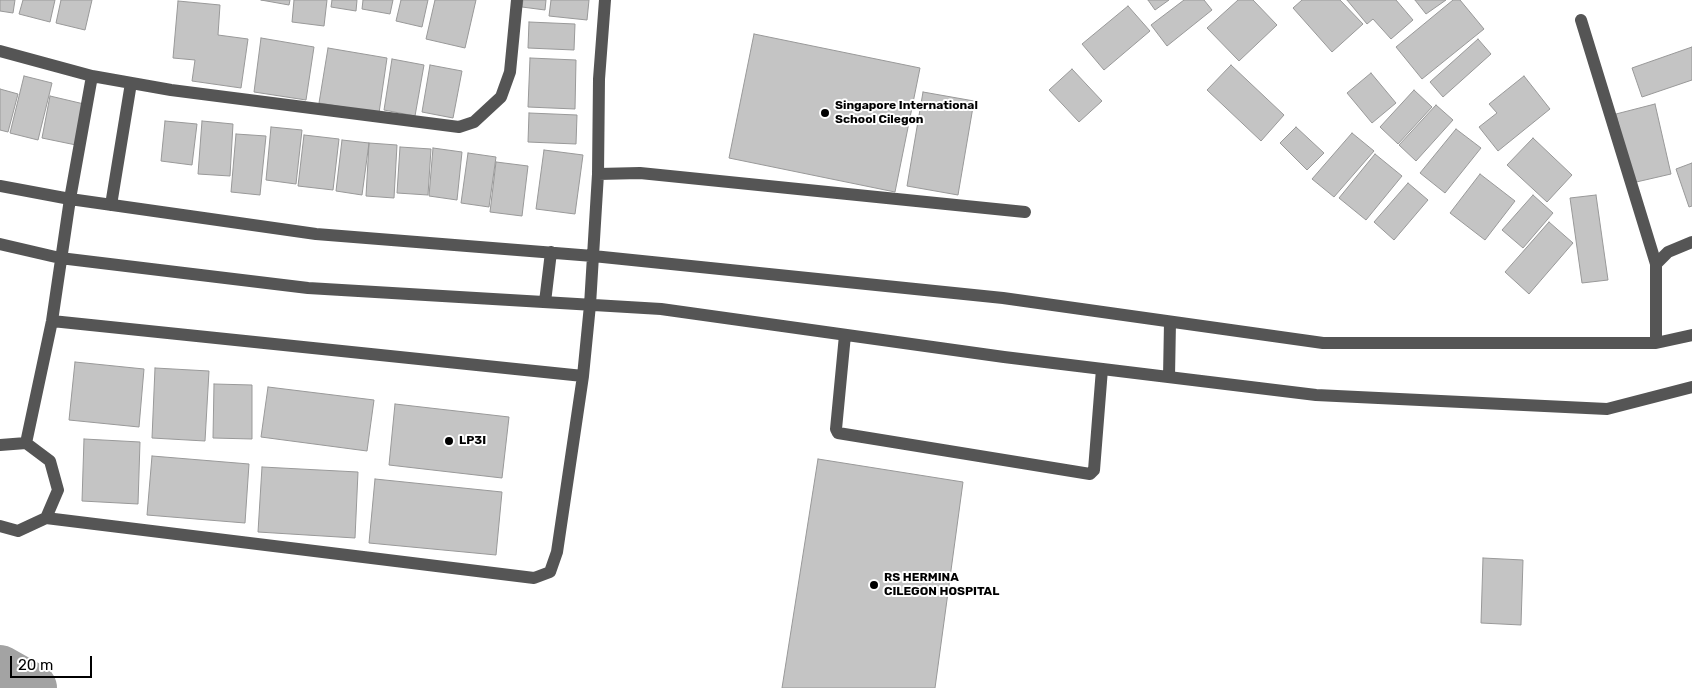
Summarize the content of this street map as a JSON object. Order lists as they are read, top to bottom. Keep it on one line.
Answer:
{"places":["Singapore International School Cilegon","LP3I","RS HERMINA CILEGON HOSPITAL"],"scale_bar":"20 m"}
